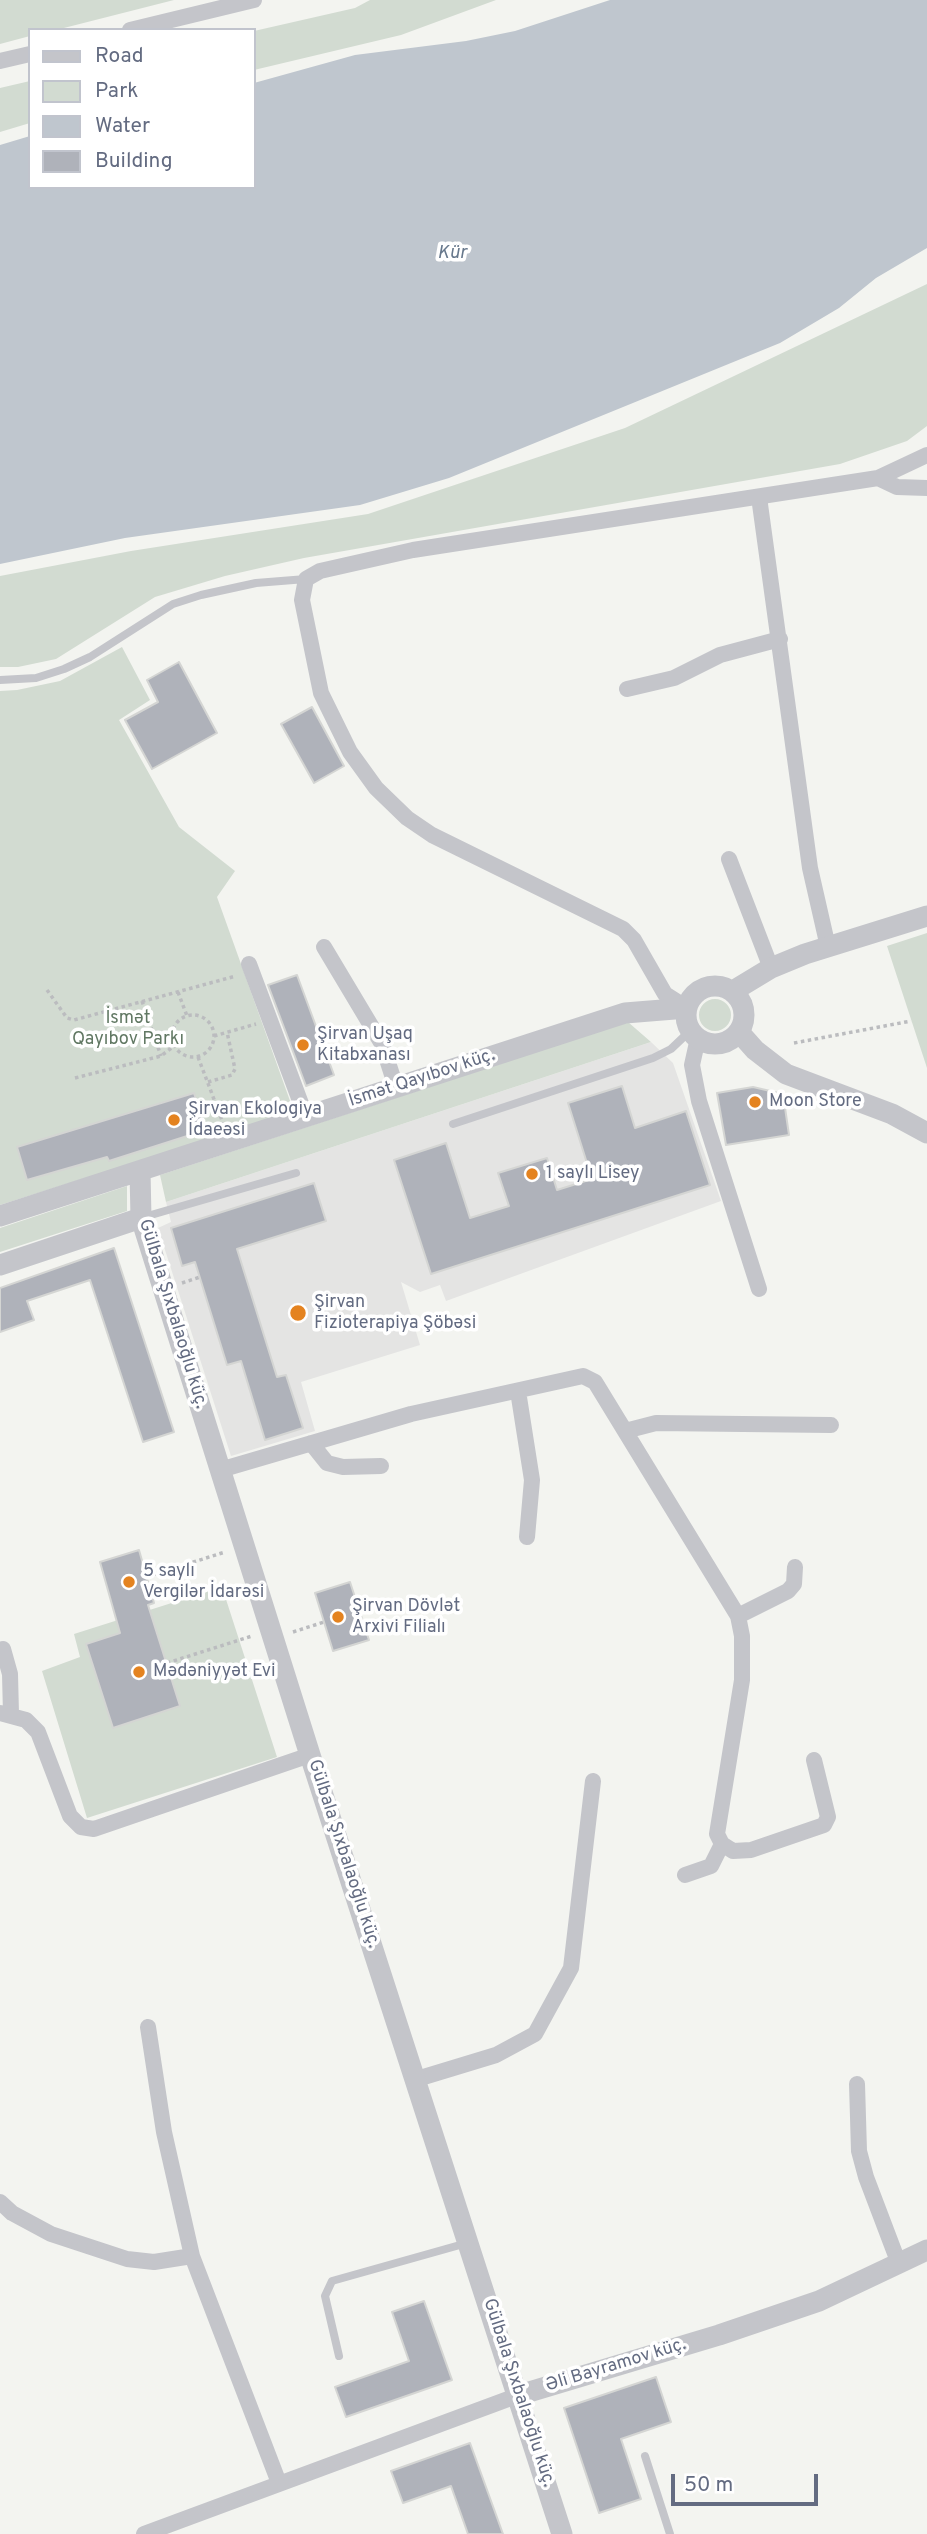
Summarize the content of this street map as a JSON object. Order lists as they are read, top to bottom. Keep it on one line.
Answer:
{"streets":{"street":["İsmət Qayıbov küç.","Gülbala Şıxbalaoğlu küç.","Əli Bayramov küç."]},"crossings":[["İsmət Qayıbov küç.","Gülbala Şıxbalaoğlu küç."],["Gülbala Şıxbalaoğlu küç.","Əli Bayramov küç."]],"water":["Kür"],"parks":["İsmət Qayıbov Parkı"],"places":["Şirvan Uşaq Kitabxanası","Moon Store","Şirvan Ekologiya İdaeəsi","1 saylı Lisey","Şirvan Fizioterapiya Şöbəsi","5 saylı Vergilər İdarəsi","Şirvan Dövlət Arxivi Filialı","Mədəniyyət Evi"],"legend":["Road","Park","Water","Building"],"scale_bar":"50 m"}
